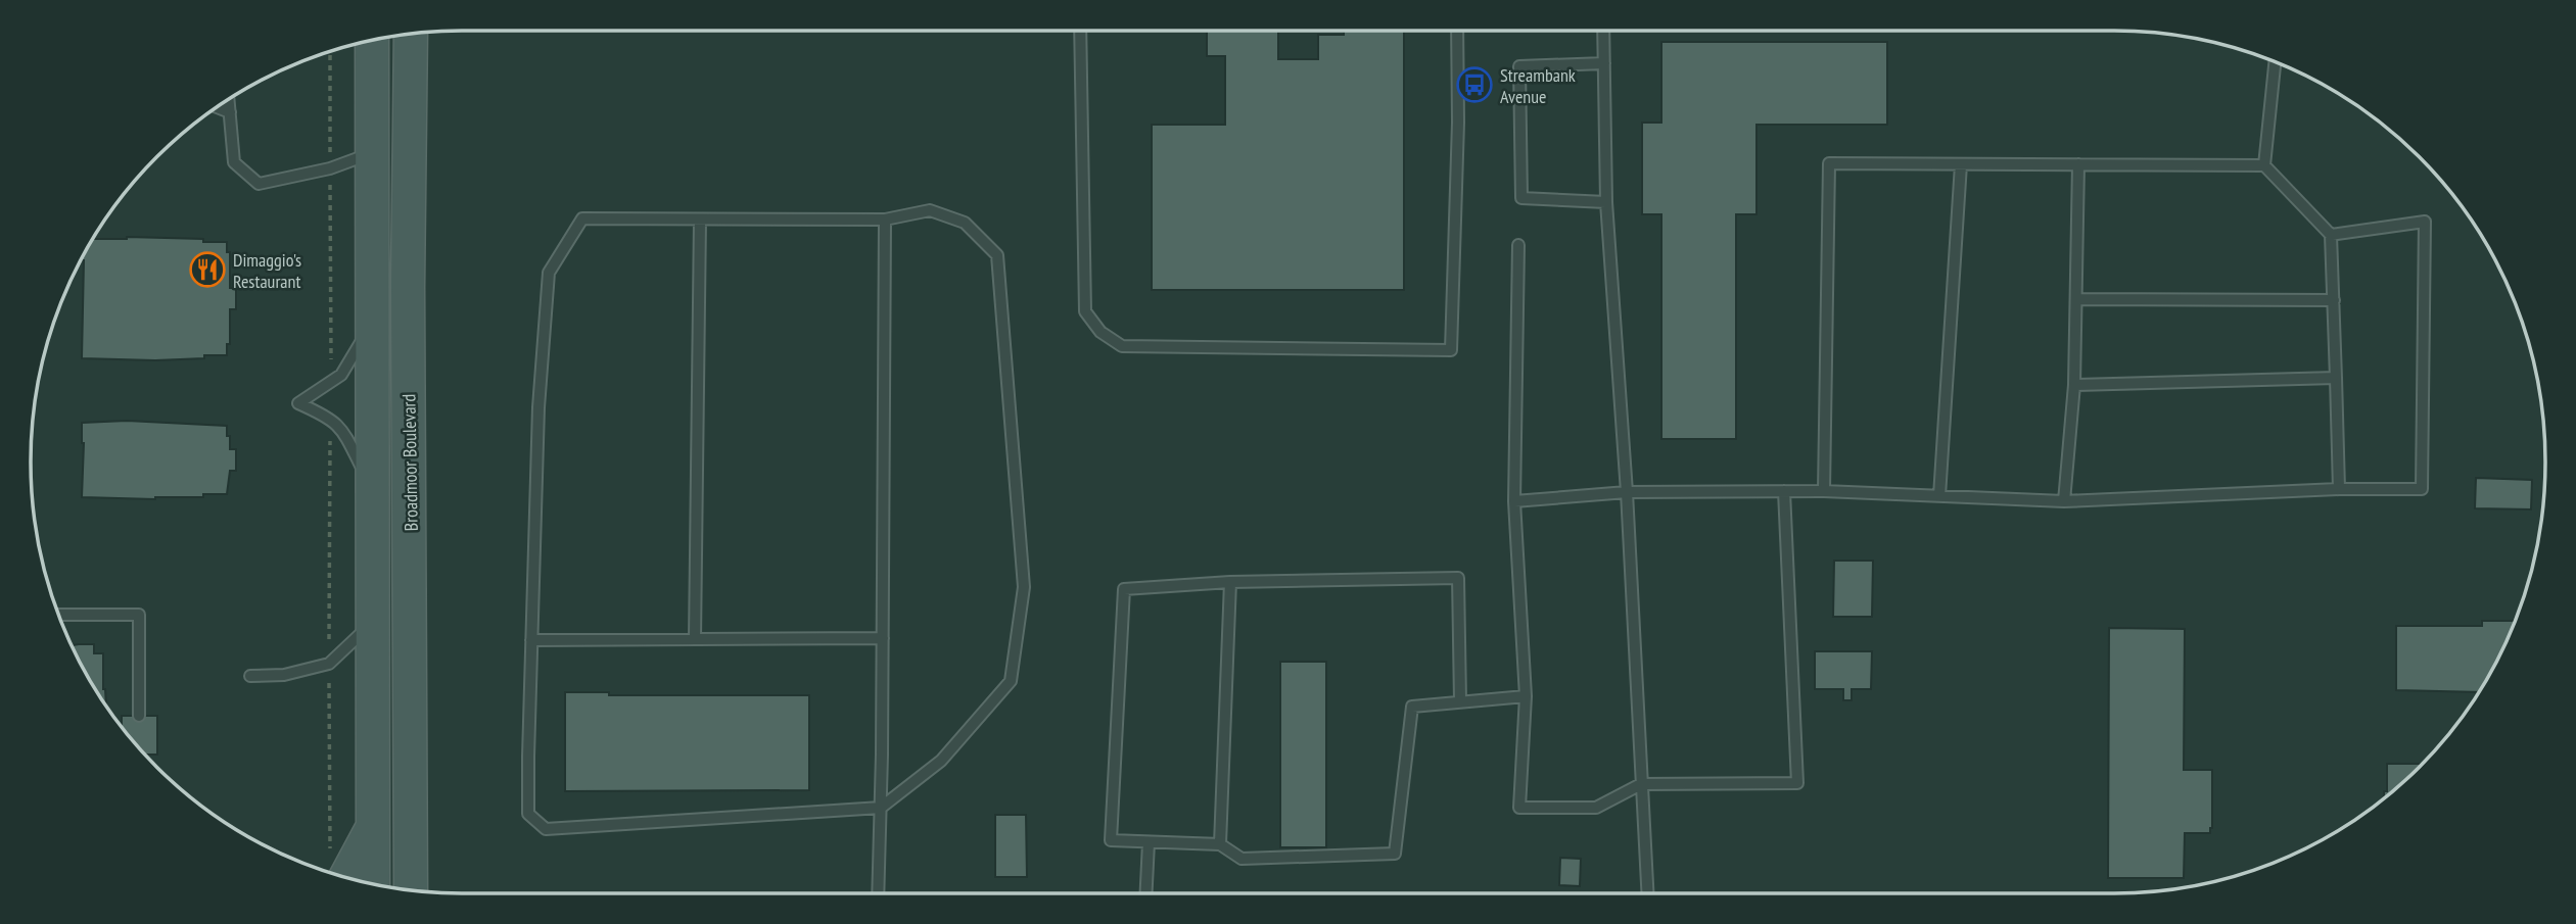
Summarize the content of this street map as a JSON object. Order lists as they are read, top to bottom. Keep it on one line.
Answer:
{"streets":{"main road":["Broadmoor Boulevard"]},"places":{"bus stop":["Streambank Avenue"],"restaurant":["Dimaggio's Restaurant"]}}
